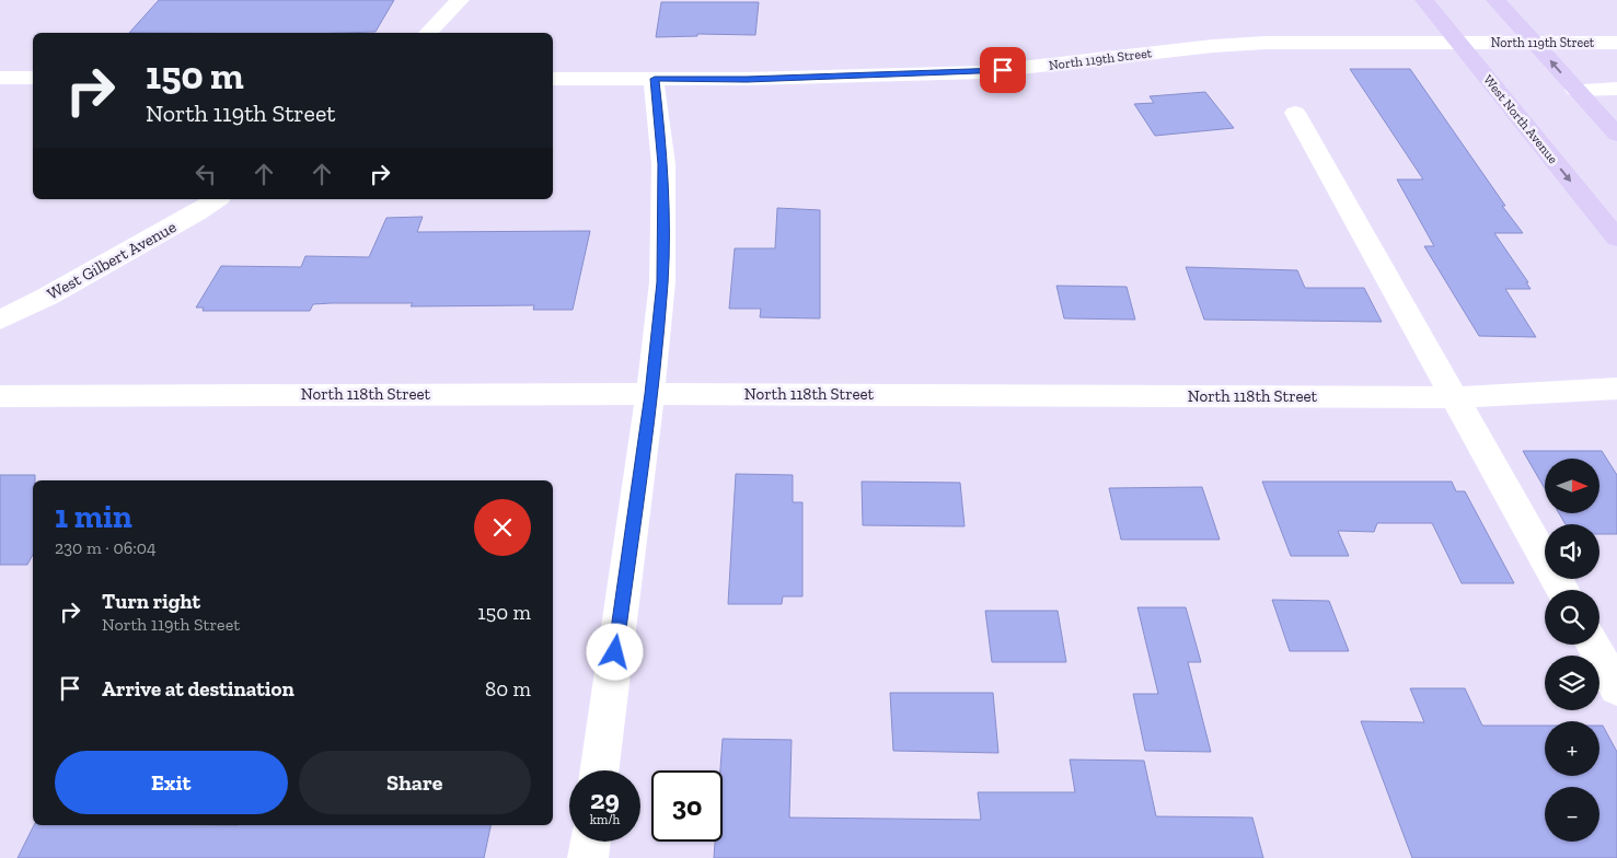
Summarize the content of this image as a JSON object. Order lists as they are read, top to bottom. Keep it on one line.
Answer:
{"streets":{"main road":["West North Avenue"],"street":["North 119th Street","West Gilbert Avenue","North 118th Street"]},"crossings":[["North 119th Street","West North Avenue"]],"north":"right","page":{"turn":["150 m","North 119th Street"],"map_buttons":["+","−"],"heading":["1 min","230 m · 06:04"],"list":[{"name":"Turn right","note":"North 119th Street","value":"150 m"},{"name":"Arrive at destination","value":"80 m"}],"buttons":["Exit","Share"],"speed":"29 km/h","limit":"30"}}
